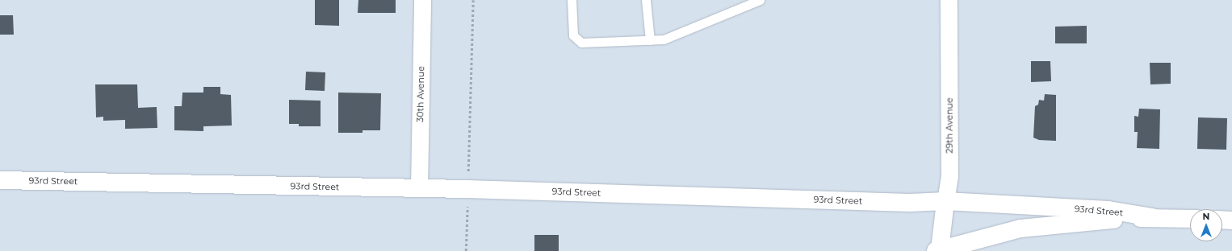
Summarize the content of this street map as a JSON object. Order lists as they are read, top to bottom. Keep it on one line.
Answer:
{"streets":{"street":["30th Avenue","29th Avenue","93rd Street"]},"crossings":[["30th Avenue","93rd Street"],["29th Avenue","93rd Street"]],"north":"top"}
